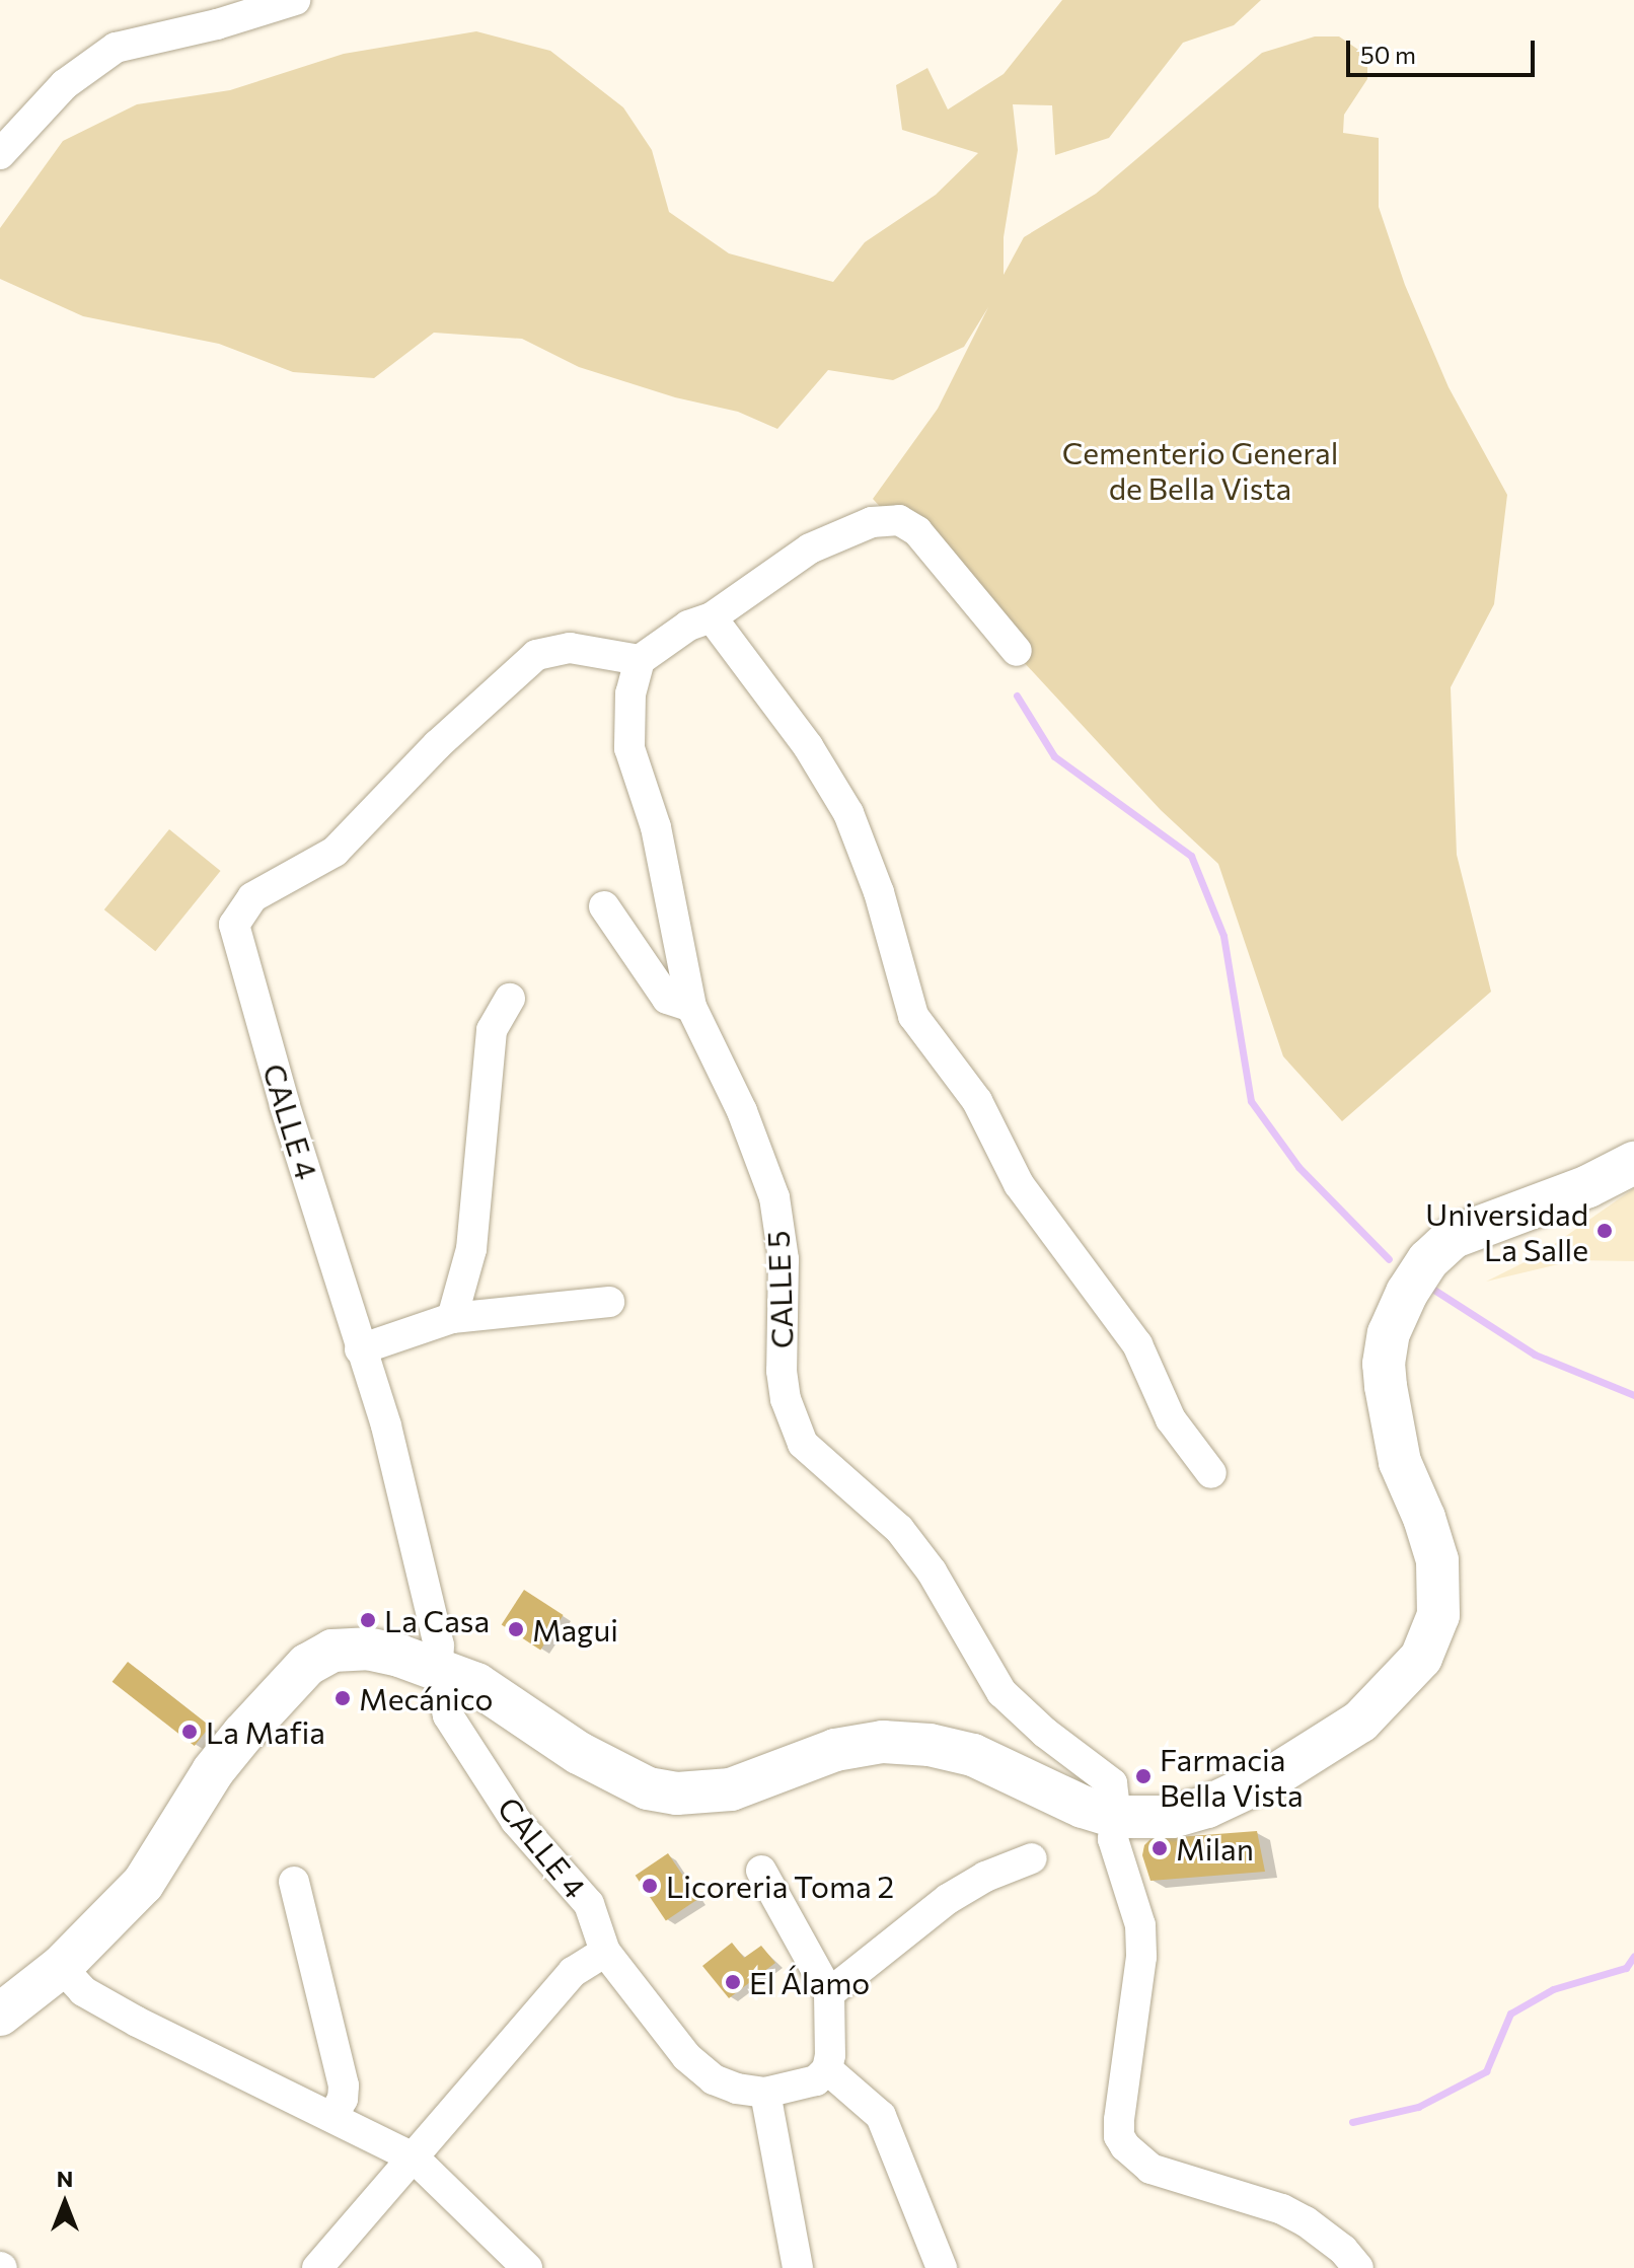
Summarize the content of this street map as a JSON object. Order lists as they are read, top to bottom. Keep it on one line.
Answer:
{"streets":{"street":["CALLE 4","CALLE 5"]},"crossings":[["CALLE 4","CALLE 5"]],"parks":["Cementerio General de Bella Vista"],"places":["Universidad La Salle","La Casa","Magui","Mecánico","La Mafia","Farmacia Bella Vista","Milan","Licoreria Toma 2","El Álamo"],"scale_bar":"50 m","north":"top"}
